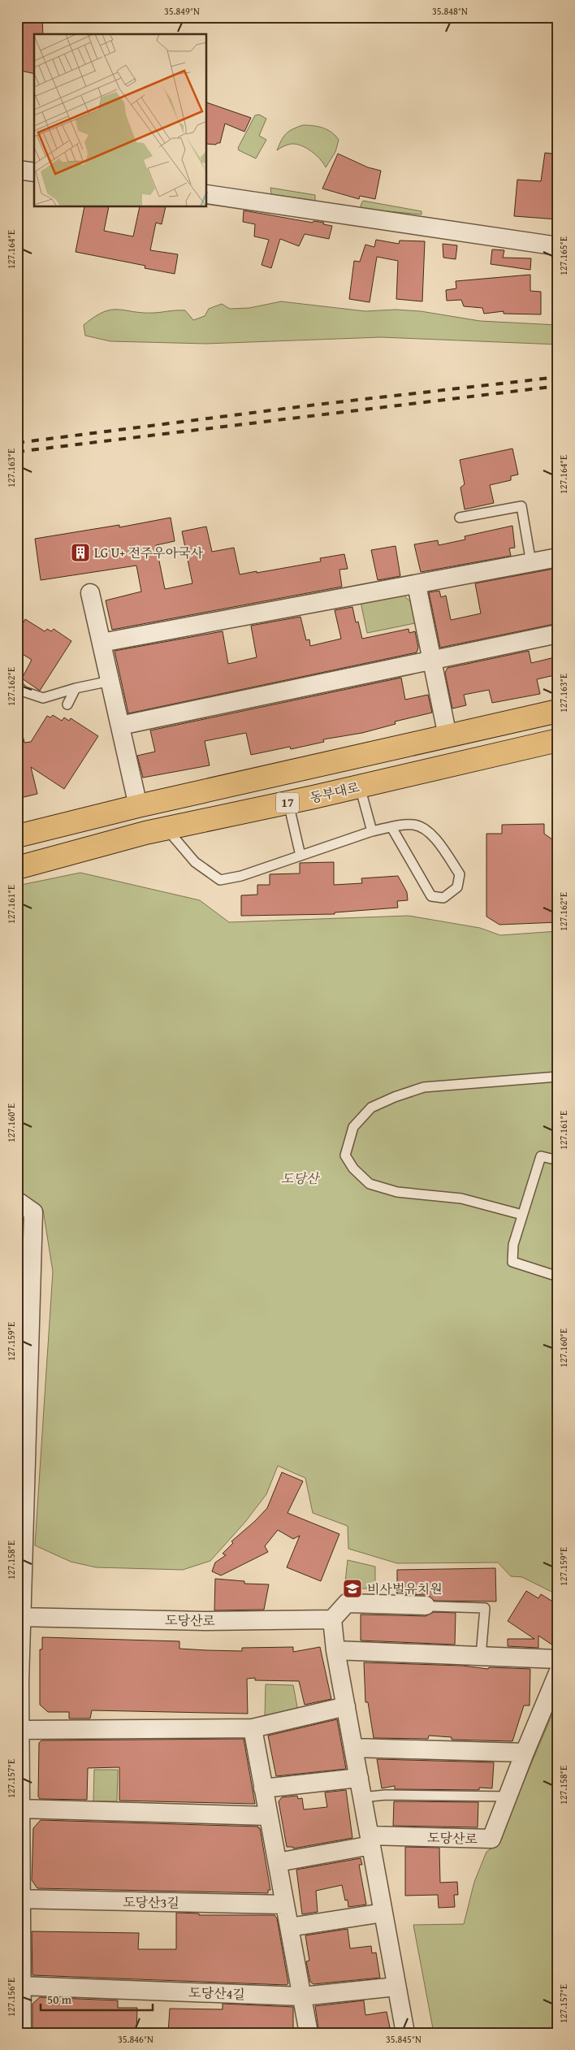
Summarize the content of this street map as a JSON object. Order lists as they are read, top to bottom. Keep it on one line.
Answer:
{"streets":{"main road":["동부대로","17"],"street":["도당산로","도당산3길","도당산4길"]},"parks":["도당산"],"places":{"building":["LG U+ 전주우아국사"],"school or university":["비사벌유치원"]},"scale_bar":"50 m","coordinates":["35.849°N","35.848°N","127.164°E","127.165°E","127.163°E","127.162°E","127.161°E","127.160°E","127.159°E","127.158°E","127.157°E","127.156°E","35.846°N","35.845°N"]}
